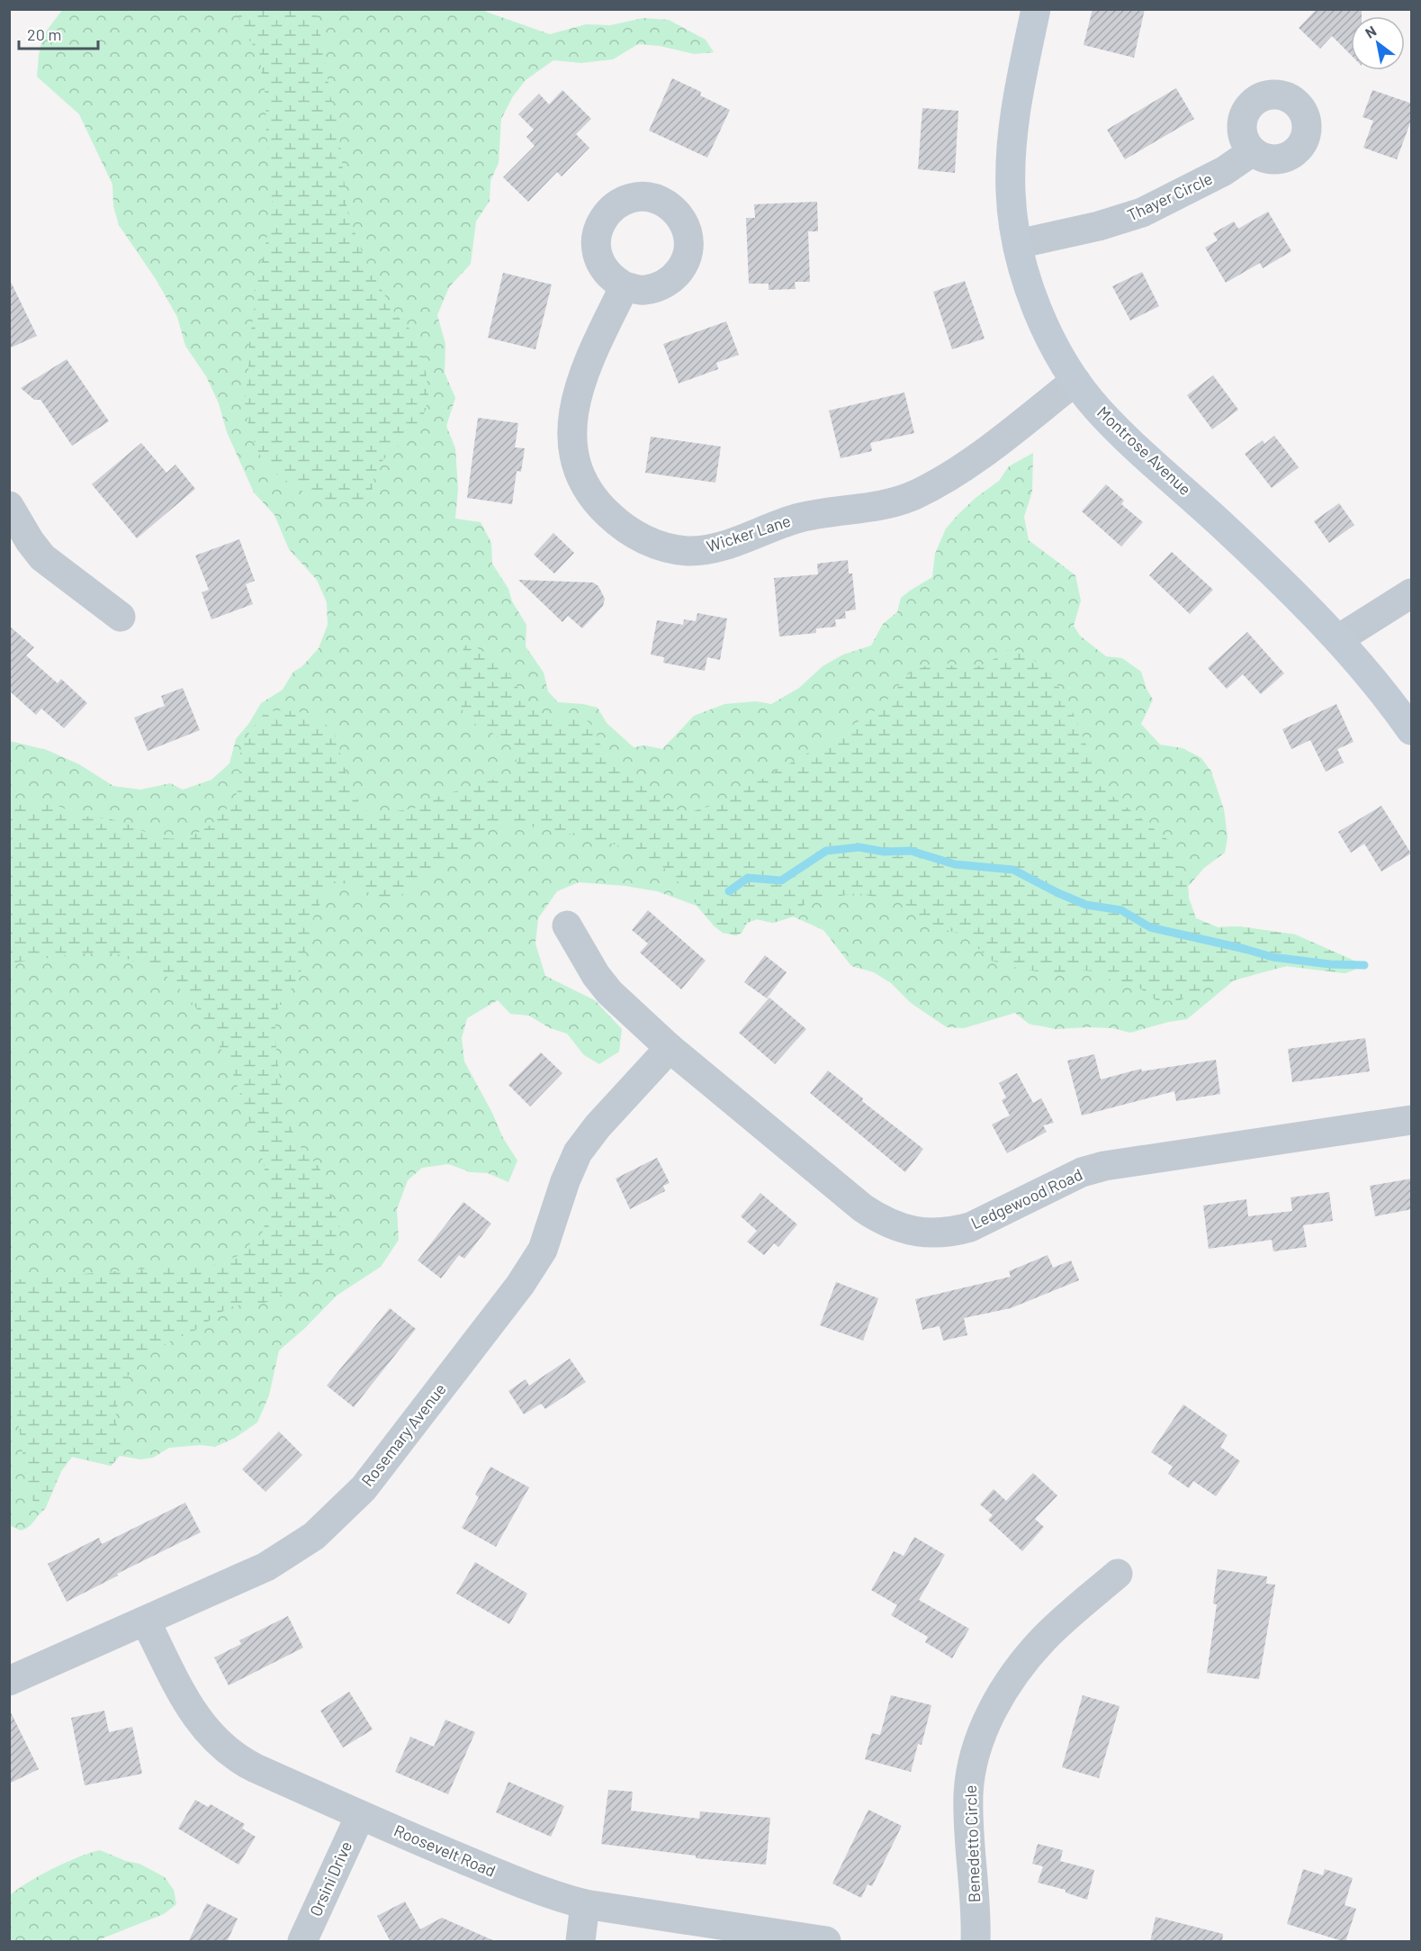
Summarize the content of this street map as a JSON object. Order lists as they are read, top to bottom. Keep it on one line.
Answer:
{"streets":{"main road":["Montrose Avenue"],"street":["Thayer Circle","Wicker Lane","Ledgewood Road","Rosemary Avenue","Benedetto Circle","Roosevelt Road","Orsini Drive"]},"crossings":[["Thayer Circle","Montrose Avenue"],["Montrose Avenue","Wicker Lane"],["Ledgewood Road","Rosemary Avenue"],["Rosemary Avenue","Roosevelt Road"],["Roosevelt Road","Orsini Drive"]],"scale_bar":"20 m","north":"top left"}
